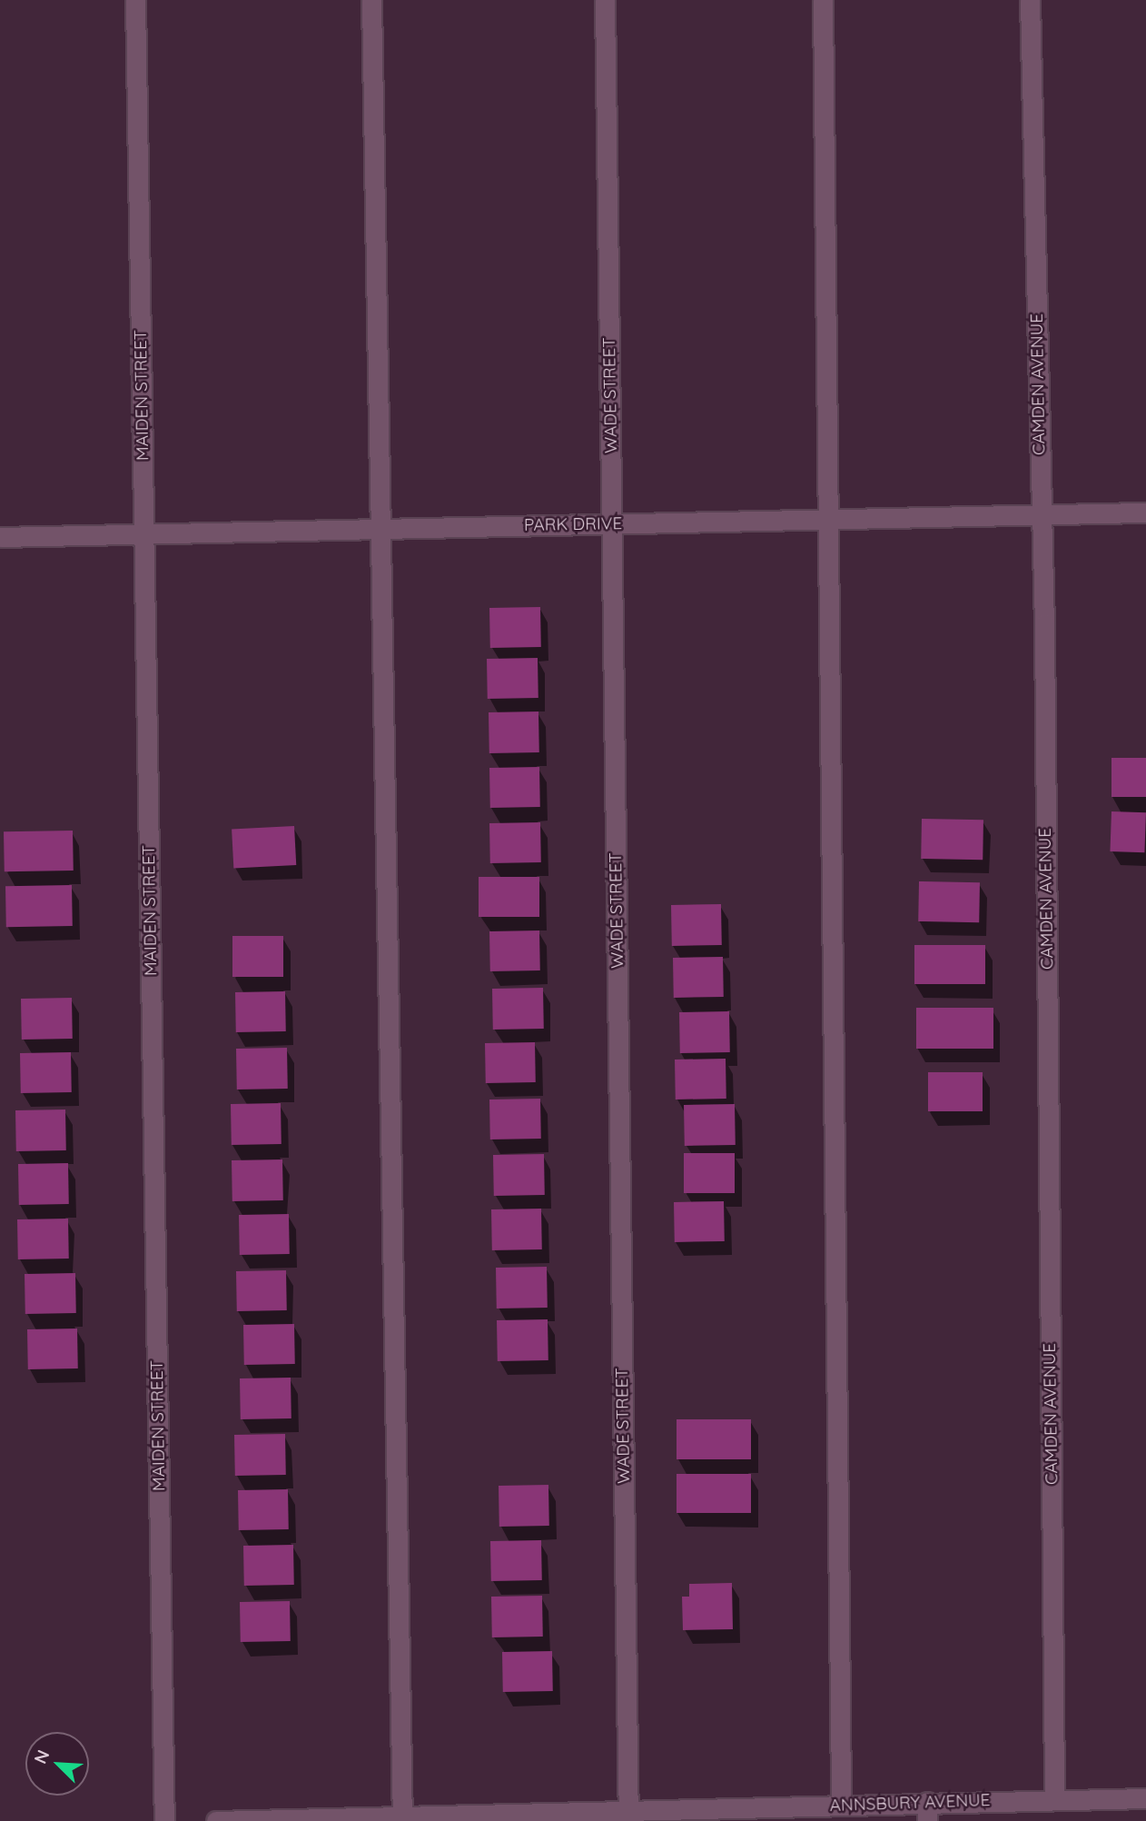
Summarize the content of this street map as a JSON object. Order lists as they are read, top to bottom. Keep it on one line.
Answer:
{"streets":{"street":["CAMDEN AVENUE","MAIDEN STREET","WADE STREET","PARK DRIVE","ANNSBURY AVENUE"]},"crossings":[["CAMDEN AVENUE","PARK DRIVE"],["CAMDEN AVENUE","ANNSBURY AVENUE"],["MAIDEN STREET","PARK DRIVE"],["WADE STREET","PARK DRIVE"],["WADE STREET","ANNSBURY AVENUE"]],"north":"top left"}
